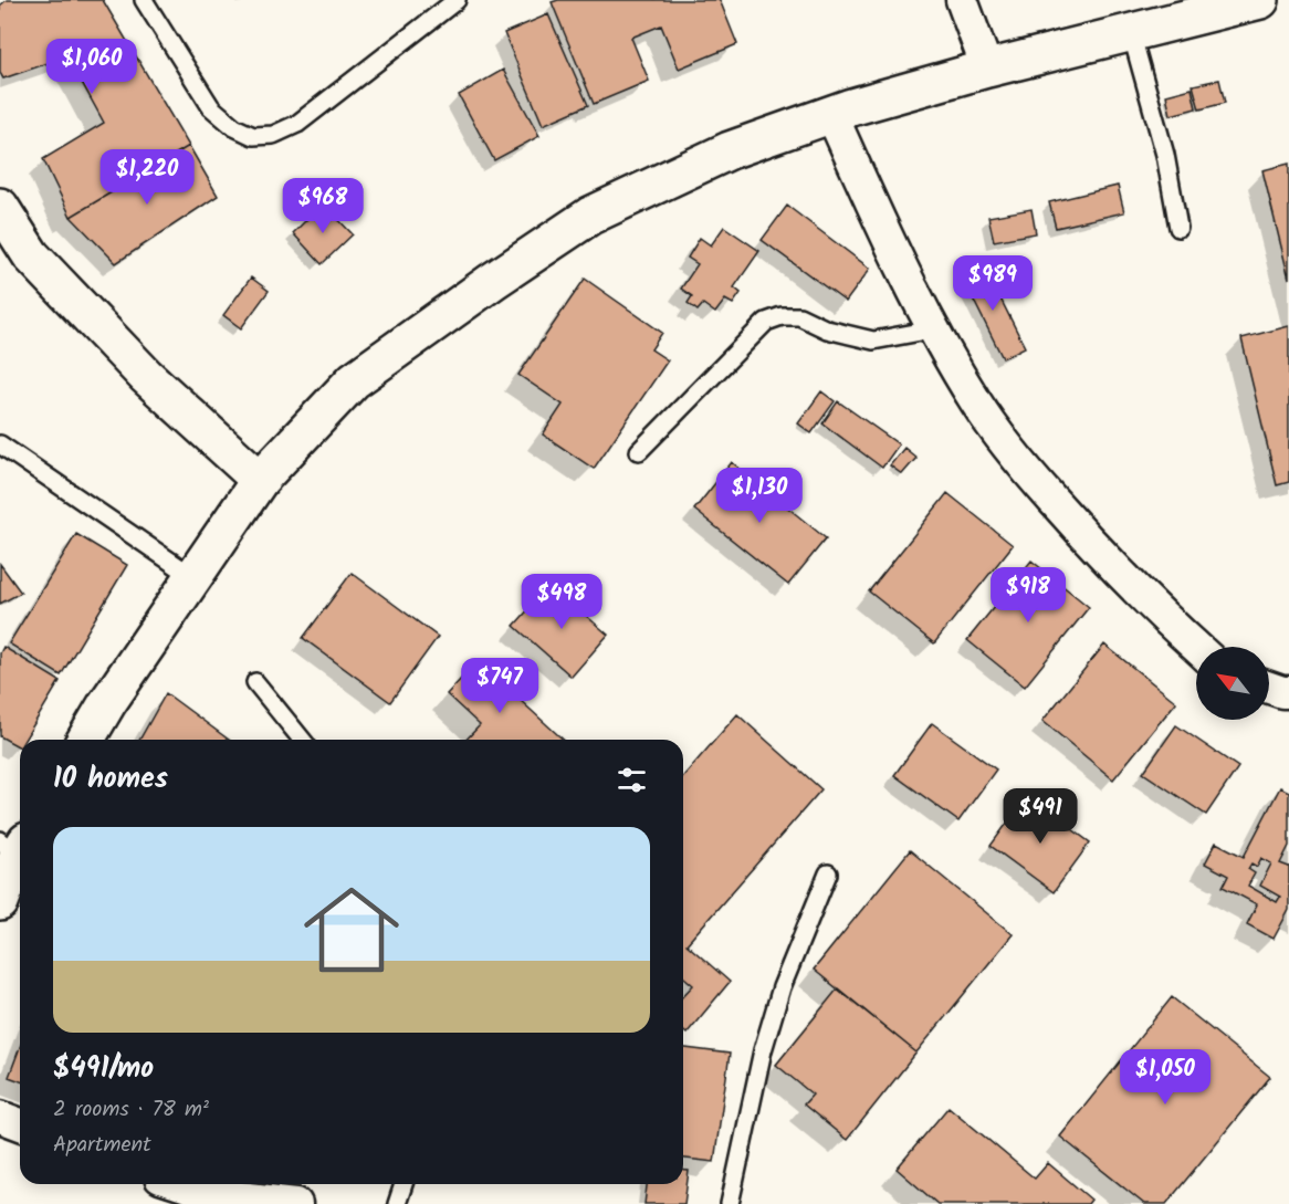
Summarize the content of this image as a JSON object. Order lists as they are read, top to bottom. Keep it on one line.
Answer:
{"north":"top left","page":{"price":["$1,060","$1,220","$968","$989","$1,130","$918","$498","$747","$491","$1,050"],"heading":"10 homes","list":[{"name":"$491/mo","note":"2 rooms · 78 m² · Apartment"}]}}
